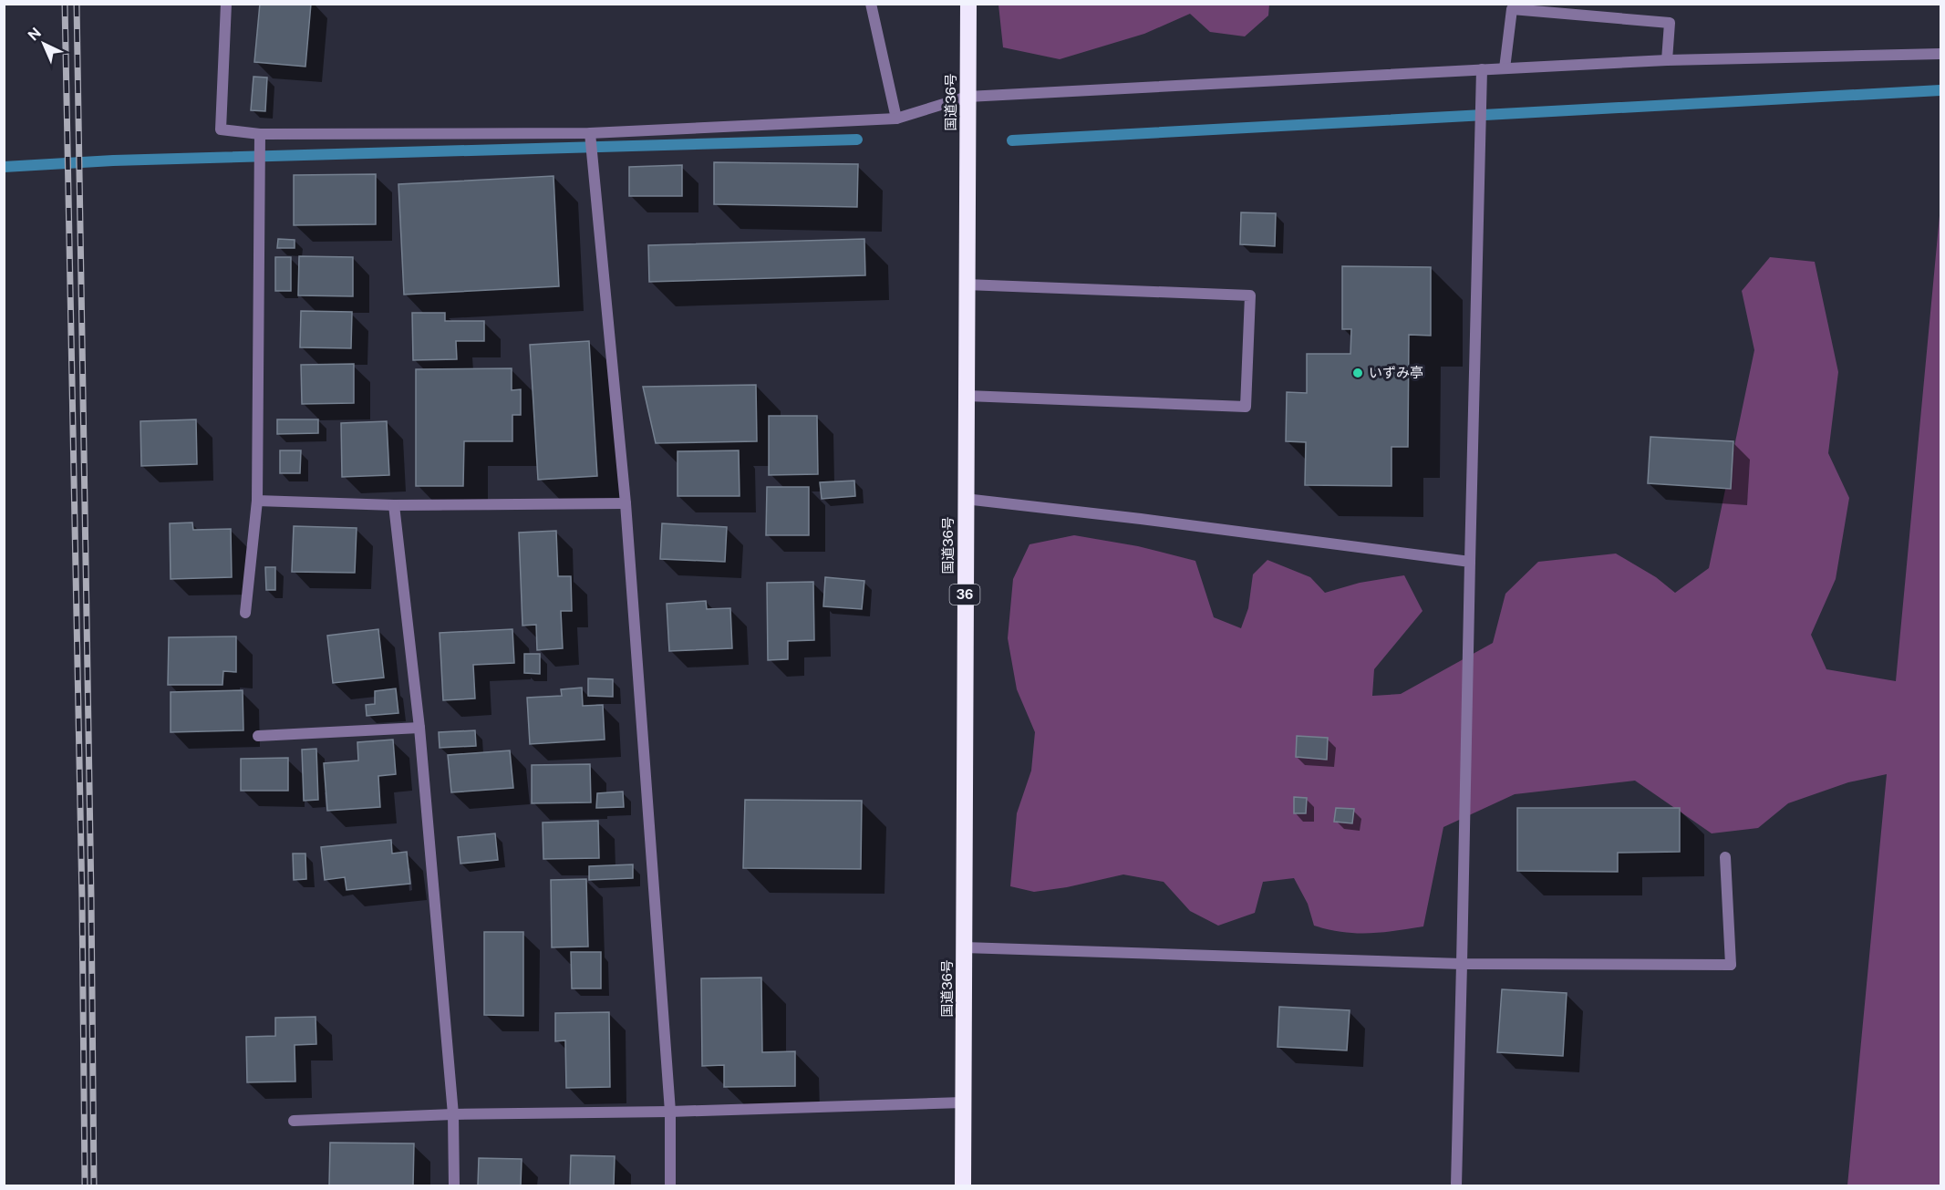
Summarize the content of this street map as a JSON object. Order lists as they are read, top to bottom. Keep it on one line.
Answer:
{"streets":{"highway":["国道36号","36"]},"places":["いずみ亭"],"north":"top left"}
